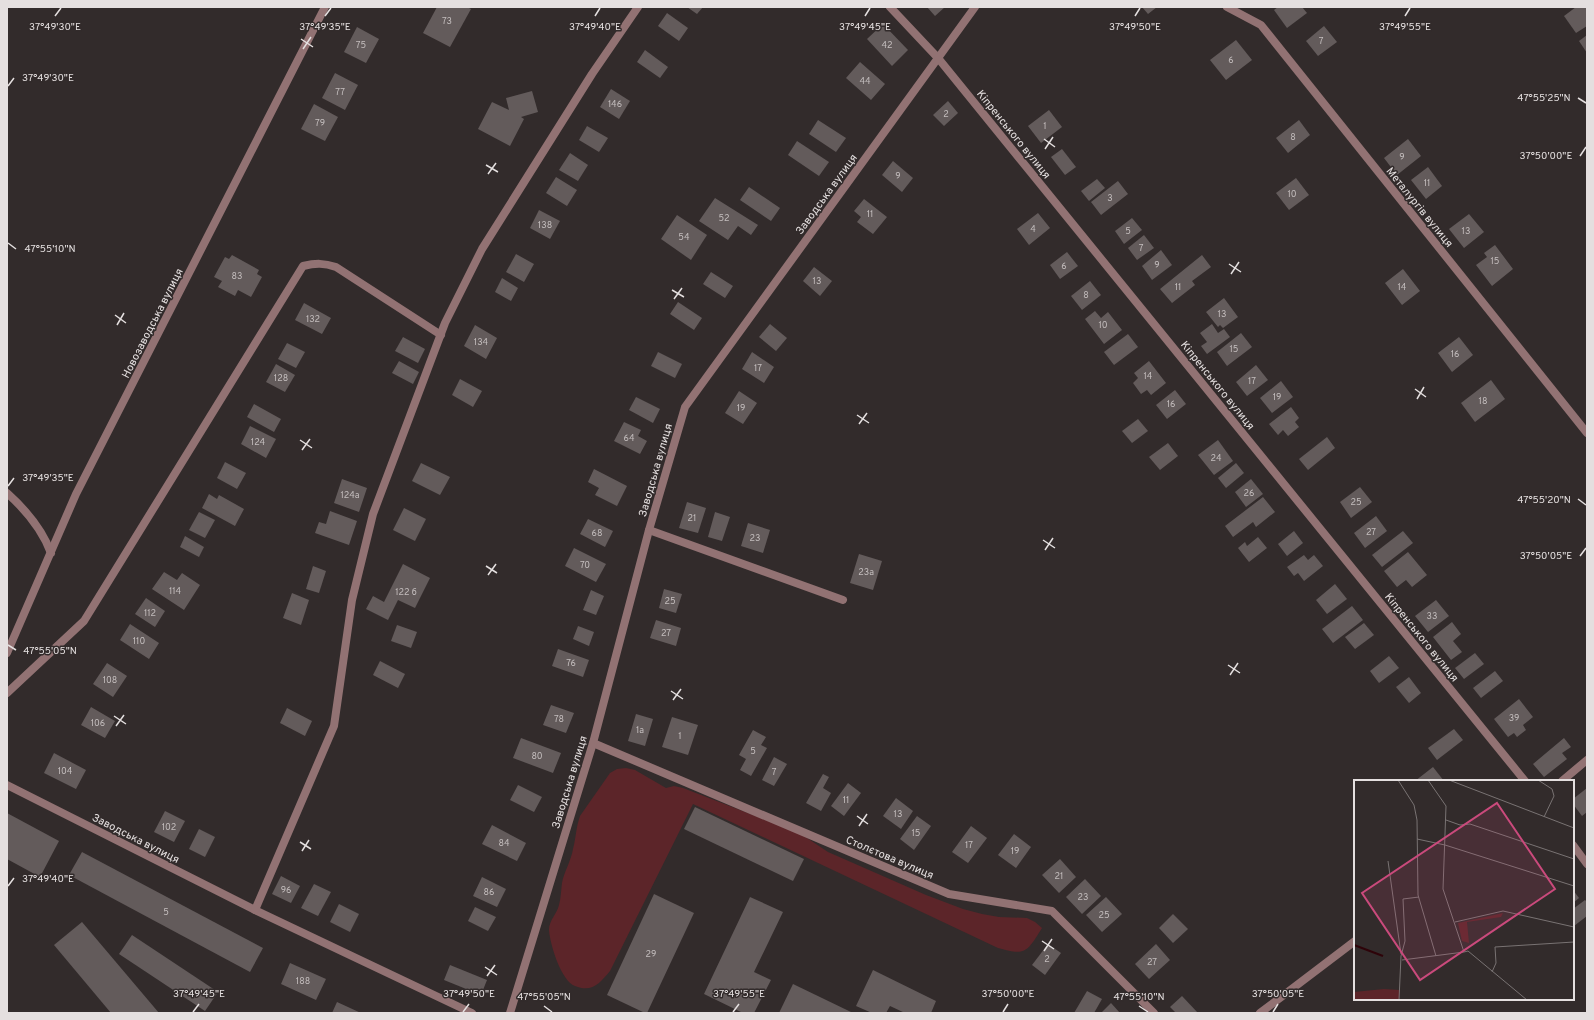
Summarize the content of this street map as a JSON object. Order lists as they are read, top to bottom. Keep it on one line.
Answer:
{"streets":{"street":["Кіпренського вулиця","Заводська вулиця","Металургів вулиця","Новозаводська вулиця","Столєтова вулиця"]},"crossings":[["Кіпренського вулиця","Заводська вулиця"],["Заводська вулиця","Столєтова вулиця"]],"house_numbers":["73","7","75","42","6","44","77","146","2","79","1","8","9","9","11","10","3","11","52","138","4","5","13","54","7","15","9","6","83","13","11","14","8","13","132","10","134","15","16","17","14","128","17","19","18","16","19","64","124","24","26","124а","25","21","27","68","23","70","23а","114","122 б","25","112","33","27","110","76","108","39","78","106","1а","1","5","80","104","7","11","13","102","15","84","17","19","21","96","86","23","5","25","29","2","27","188"],"coordinates":["37°49'30\"E","37°49'40\"E","37°49'45\"E","37°49'50\"E","37°49'55\"E","37°49'35\"E","47°55'25\"N","37°50'00\"E","47°55'10\"N","47°55'20\"N","37°50'05\"E","47°55'05\"N"]}
